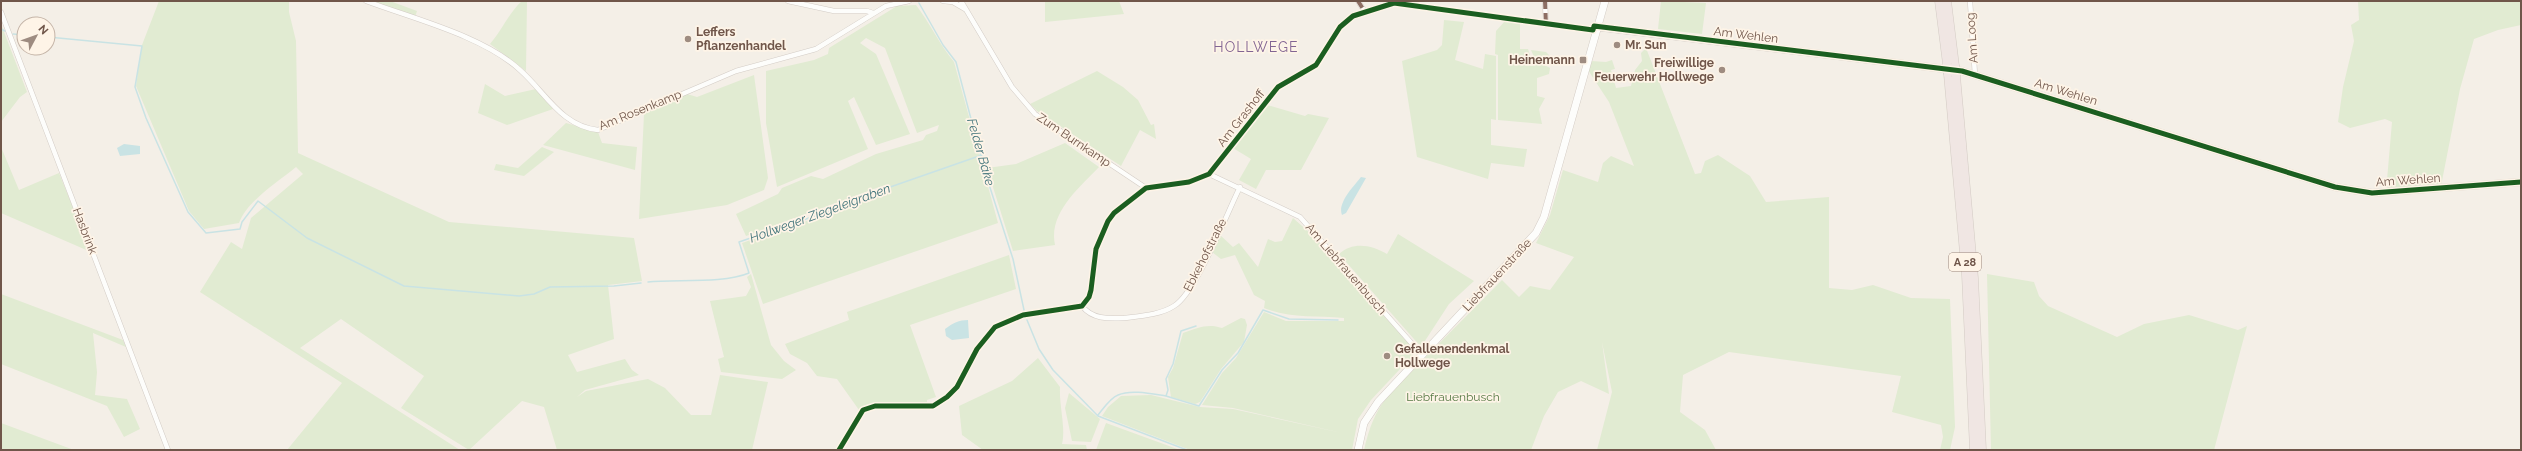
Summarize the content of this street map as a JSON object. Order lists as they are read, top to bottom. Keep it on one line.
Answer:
{"streets":{"highway":["A 28"],"street":["Am Wehlen","Am Loog","Am Rosenkamp","Am Grashoff","Zum Burnkamp","Hasbrink","Ebkehofstraße","Am Liebfrauenbusch","Liebfrauenstraße"]},"crossings":[["Am Wehlen","Am Loog"],["Am Wehlen","Am Grashoff"],["Am Wehlen","Liebfrauenstraße"],["Am Grashoff","Am Liebfrauenbusch"],["Am Grashoff","Liebfrauenstraße"],["Ebkehofstraße","Am Liebfrauenbusch"],["Am Liebfrauenbusch","Liebfrauenstraße"]],"districts":["HOLLWEGE"],"water":["Felder Bäke","Hollweger Ziegeleigraben"],"parks":["Liebfrauenbusch"],"places":{"other":["Leffers Pflanzenhandel","Mr. Sun","Freiwillige Feuerwehr Hollwege","Gefallenendenkmal Hollwege"],"transit":["Heinemann"]},"north":"top right"}
